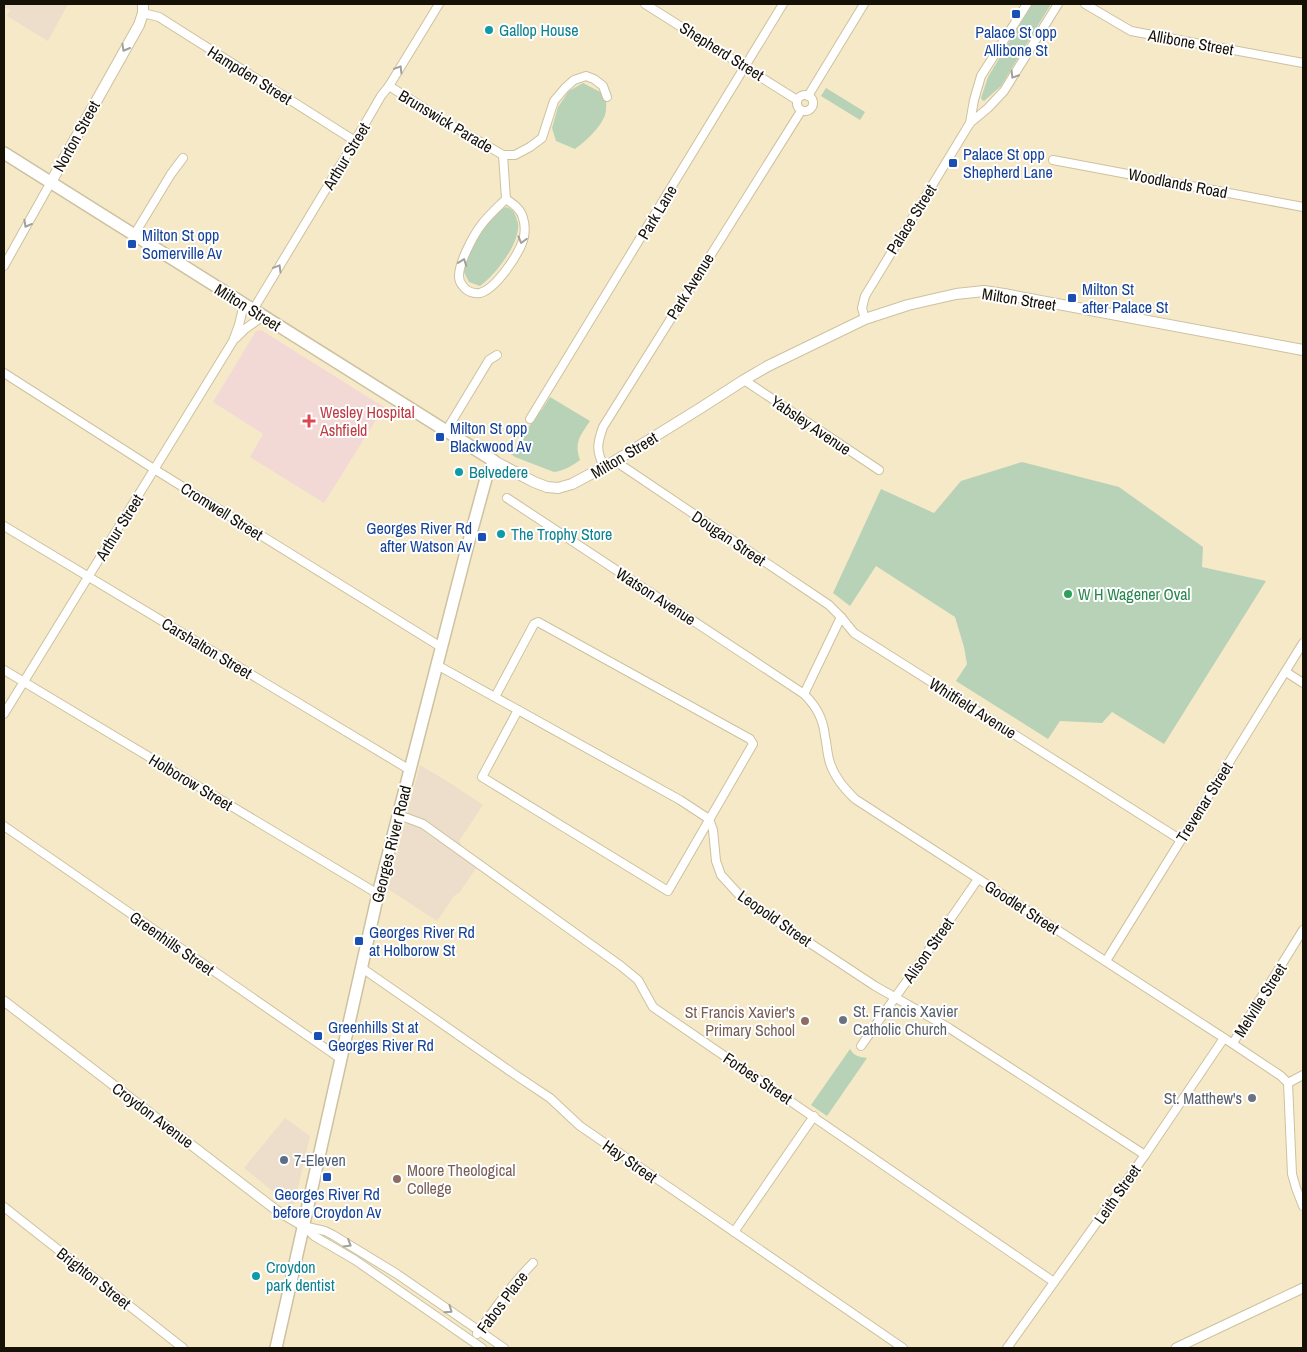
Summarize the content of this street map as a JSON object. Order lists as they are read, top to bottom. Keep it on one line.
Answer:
{"streets":{"main road":["Norton Street","Milton Street","Georges River Road"],"street":["Allibone Street","Shepherd Street","Hampden Street","Brunswick Parade","Arthur Street","Woodlands Road","Park Lane","Palace Street","Park Avenue","Yabsley Avenue","Cromwell Street","Dougan Street","Watson Avenue","Carshalton Street","Whitfield Avenue","Holborow Street","Trevenar Street","Goodlet Street","Leopold Street","Greenhills Street","Alison Street","Melville Street","Forbes Street","Croydon Avenue","Hay Street","Leith Street","Brighton Street","Fabos Place"]},"crossings":[["Shepherd Street","Park Lane"],["Shepherd Street","Park Avenue"],["Hampden Street","Norton Street"],["Hampden Street","Arthur Street"],["Brunswick Parade","Arthur Street"],["Norton Street","Milton Street"],["Arthur Street","Milton Street"],["Arthur Street","Cromwell Street"],["Arthur Street","Carshalton Street"],["Arthur Street","Holborow Street"],["Palace Street","Milton Street"],["Park Avenue","Milton Street"],["Milton Street","Yabsley Avenue"],["Milton Street","Dougan Street"],["Milton Street","Georges River Road"],["Cromwell Street","Georges River Road"],["Dougan Street","Whitfield Avenue"],["Watson Avenue","Goodlet Street"],["Carshalton Street","Georges River Road"],["Whitfield Avenue","Trevenar Street"],["Holborow Street","Georges River Road"],["Trevenar Street","Goodlet Street"],["Georges River Road","Greenhills Street"],["Georges River Road","Forbes Street"],["Georges River Road","Croydon Avenue"],["Georges River Road","Hay Street"],["Goodlet Street","Alison Street"],["Goodlet Street","Melville Street"],["Goodlet Street","Leith Street"],["Leopold Street","Alison Street"],["Leopold Street","Leith Street"],["Forbes Street","Leith Street"],["Croydon Avenue","Fabos Place"]],"one_way":["Norton Street"],"places":{"transit":["Palace St opp Allibone St","Palace St opp Shepherd Lane","Milton St opp Somerville Av","Milton St after Palace St","Milton St opp Blackwood Av","Georges River Rd after Watson Av","Georges River Rd at Holborow St","Greenhills St at Georges River Rd","Georges River Rd before Croydon Av"],"other":["Gallop House","Belvedere","The Trophy Store","W H Wagener Oval","St. Francis Xavier Catholic Church","St Francis Xavier's Primary School","St. Matthew's","7-Eleven","Moore Theological College","Croydon park dentist"],"health":["Wesley Hospital Ashfield"]}}
